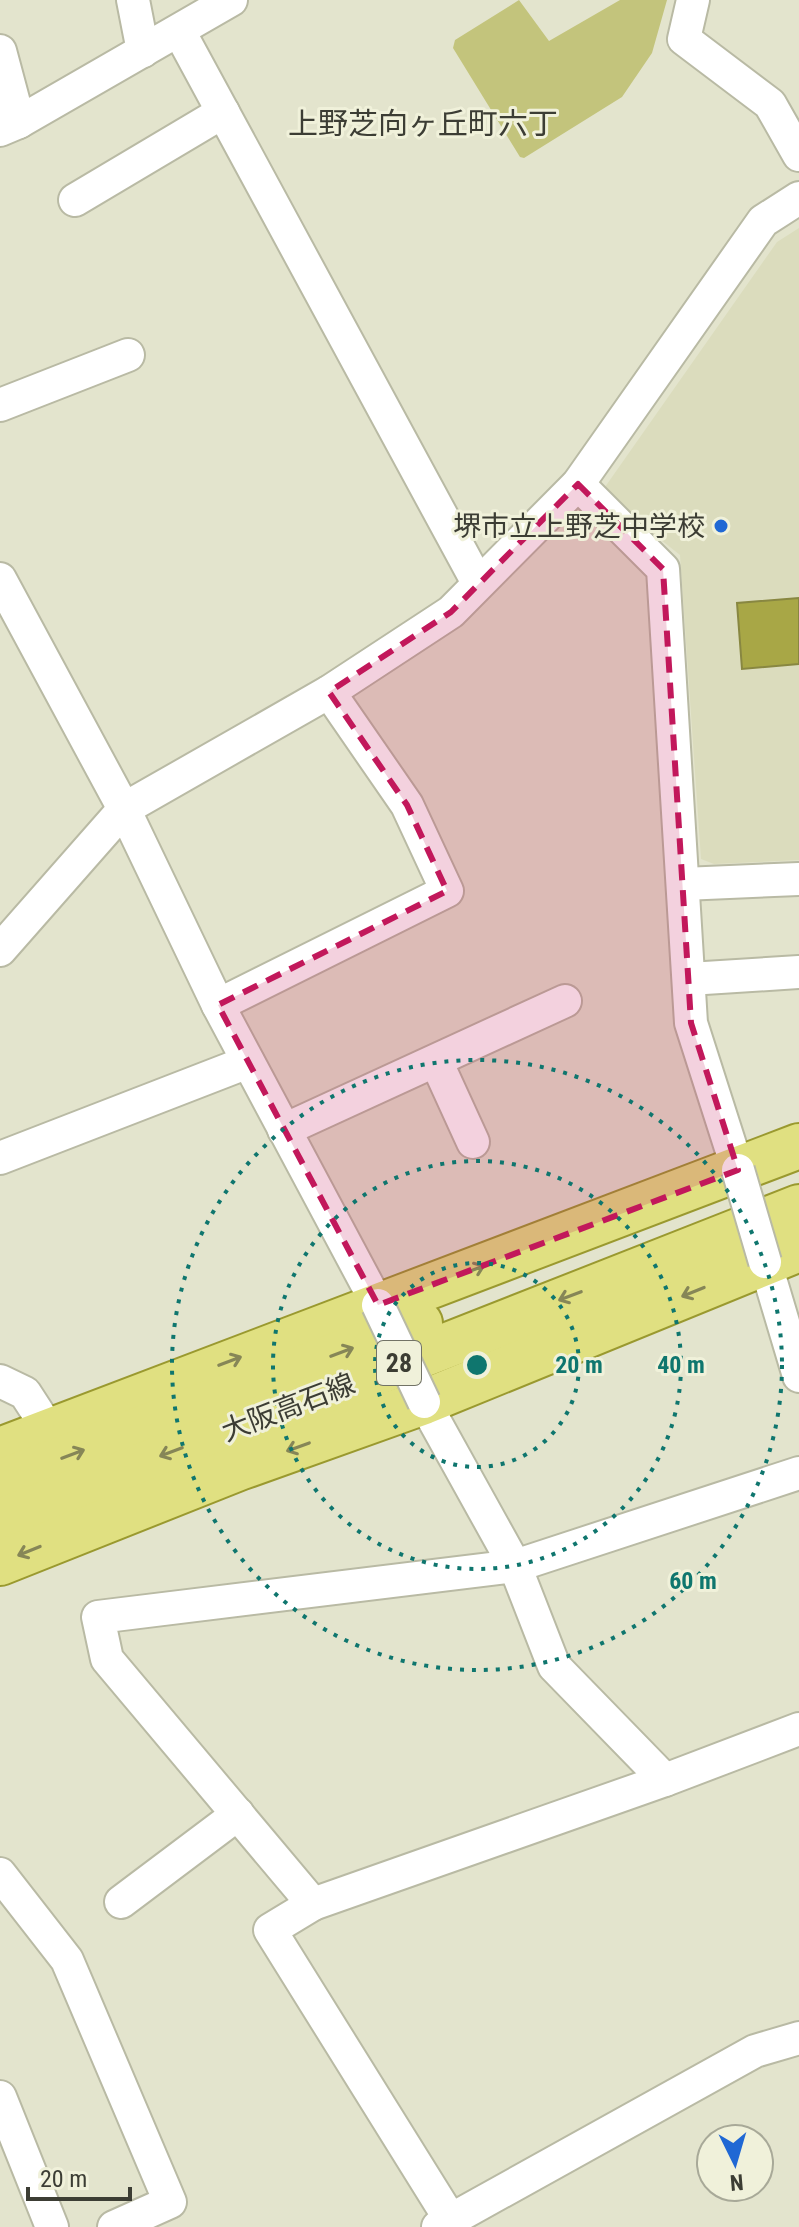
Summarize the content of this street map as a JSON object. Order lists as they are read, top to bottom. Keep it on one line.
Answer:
{"streets":{"main road":["28","大阪高石線"]},"districts":["上野芝向ヶ丘町六丁"],"places":["堺市立上野芝中学校"],"scale_bar":"20 m","north":"bottom","rings":["20 m","40 m","60 m"]}
